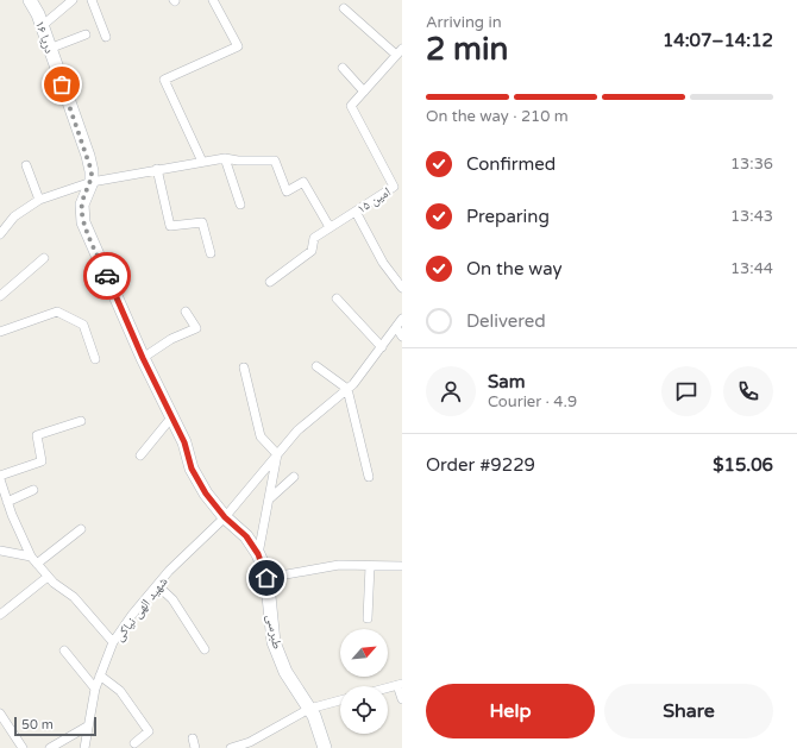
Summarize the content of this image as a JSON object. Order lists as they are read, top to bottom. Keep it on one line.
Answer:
{"streets":{"street":["دریا ۱۶","امین ۱۵","شهید الهی نیاکی","طبرسی"]},"crossings":[["دریا ۱۶","طبرسی"],["شهید الهی نیاکی","طبرسی"]],"scale_bar":"50 m","north":"top right","page":{"heading":["2 min","Arriving in","14:07–14:12"],"panel":["Sam","Courier · 4.9","Order #9229","$15.06"],"bar":"On the way · 210 m","list":[["Confirmed","13:36"],["Preparing","13:43"],["On the way","13:44"],"Delivered"],"buttons":["Help","Share"],"scale":"50 m"}}
